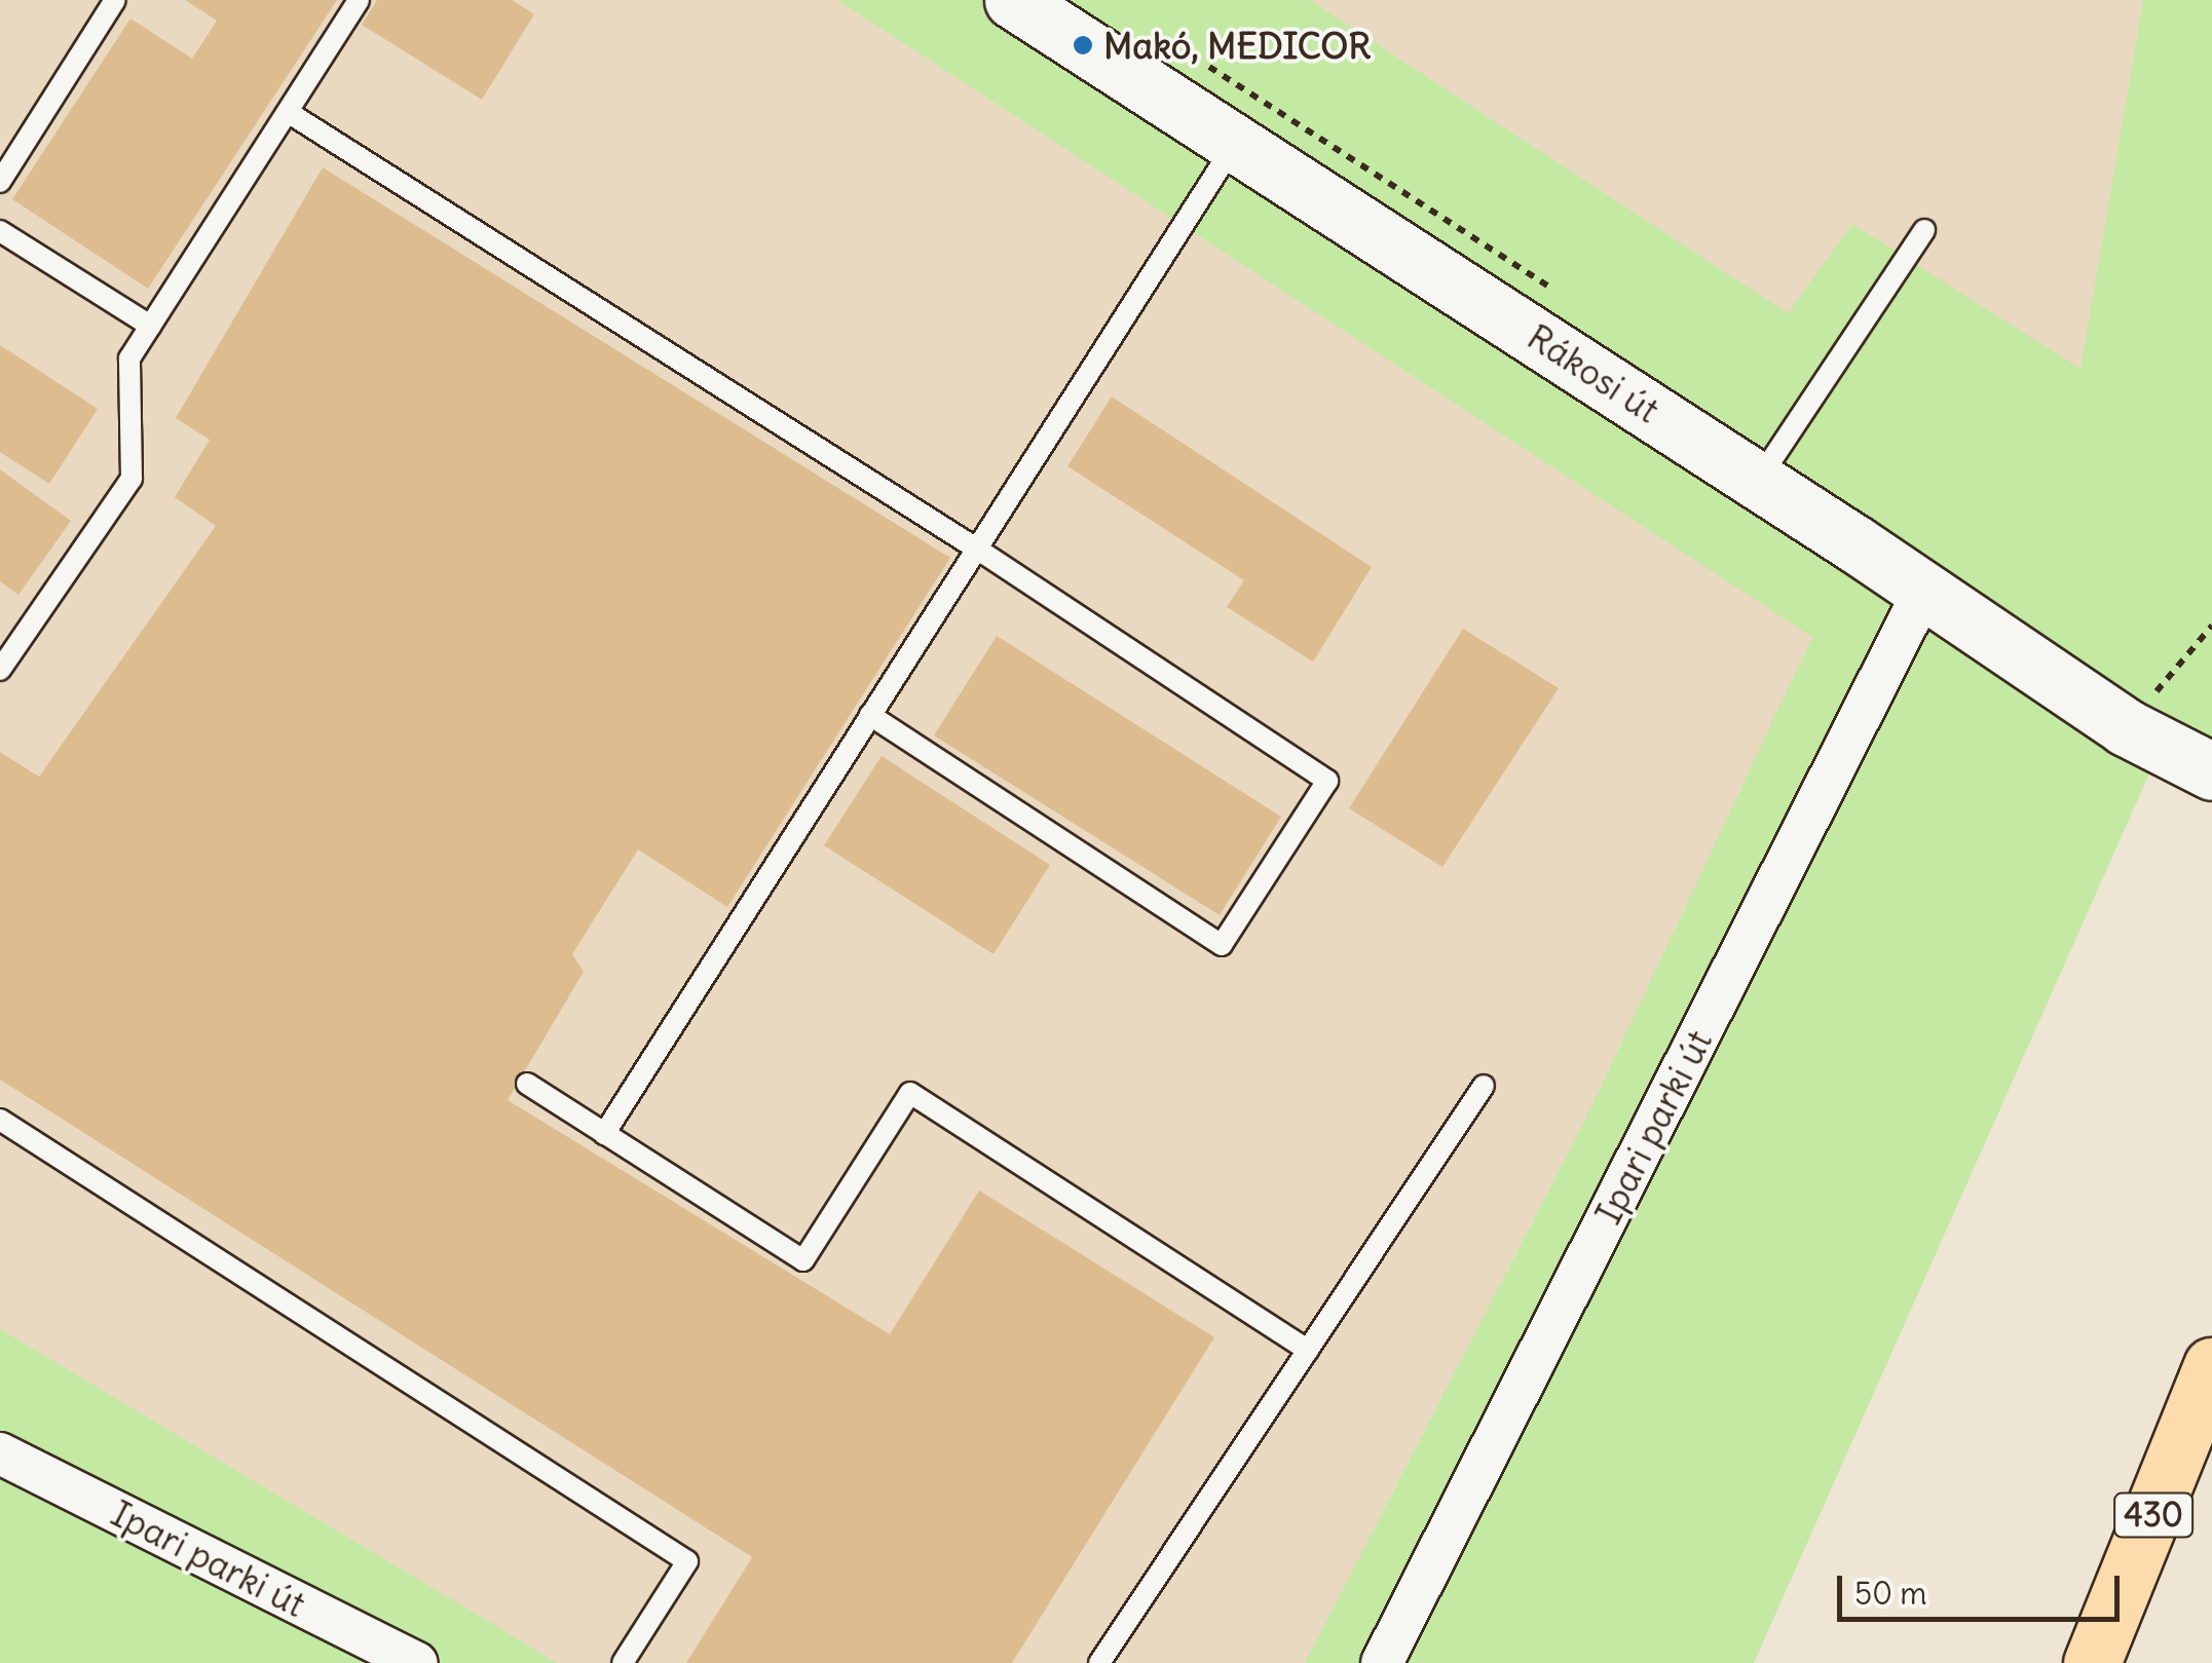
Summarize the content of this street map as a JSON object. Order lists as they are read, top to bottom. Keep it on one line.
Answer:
{"streets":{"main road":["Rákosi út","430"],"street":["Ipari parki út"]},"crossings":[["Rákosi út","Ipari parki út"]],"places":["Makó, MEDICOR"],"scale_bar":"50 m"}
